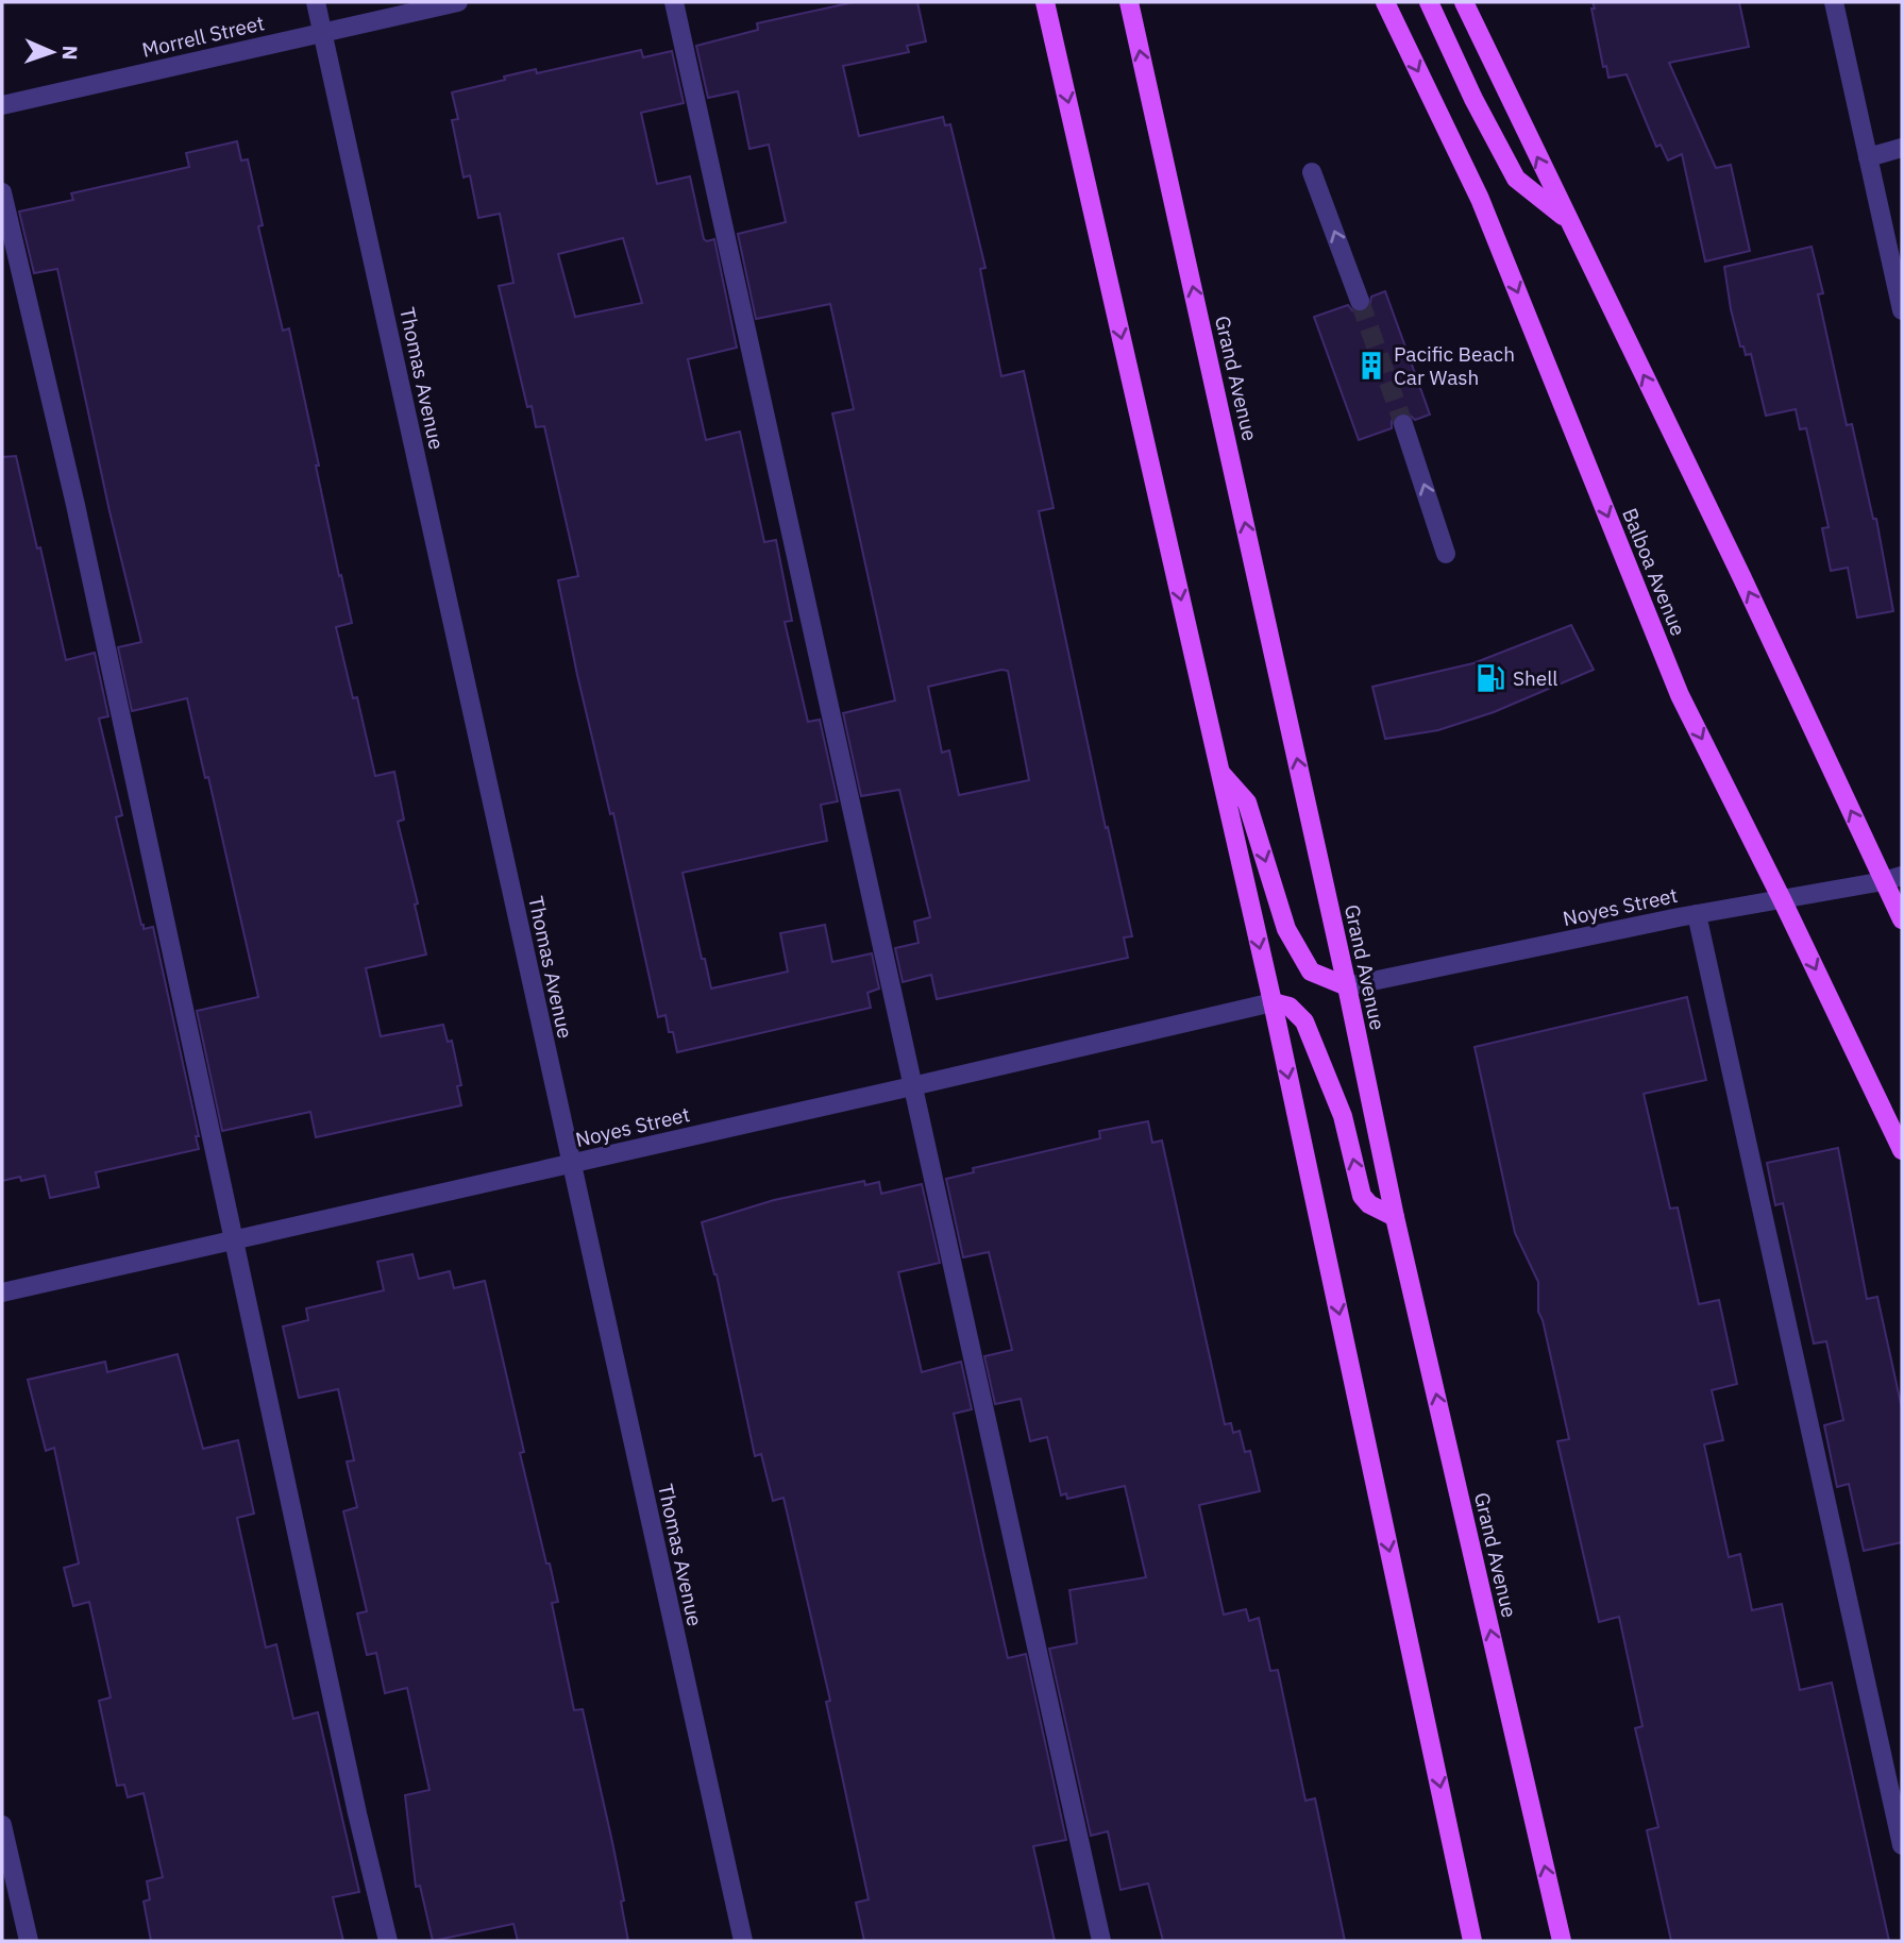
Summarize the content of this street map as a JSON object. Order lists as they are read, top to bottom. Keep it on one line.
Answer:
{"streets":{"main road":["Grand Avenue","Balboa Avenue"],"street":["Morrell Street","Thomas Avenue","Noyes Street"]},"crossings":[["Morrell Street","Thomas Avenue"],["Thomas Avenue","Noyes Street"],["Grand Avenue","Noyes Street"],["Balboa Avenue","Noyes Street"]],"places":{"building":["Pacific Beach Car Wash"],"fuel station":["Shell"]},"north":"right"}
